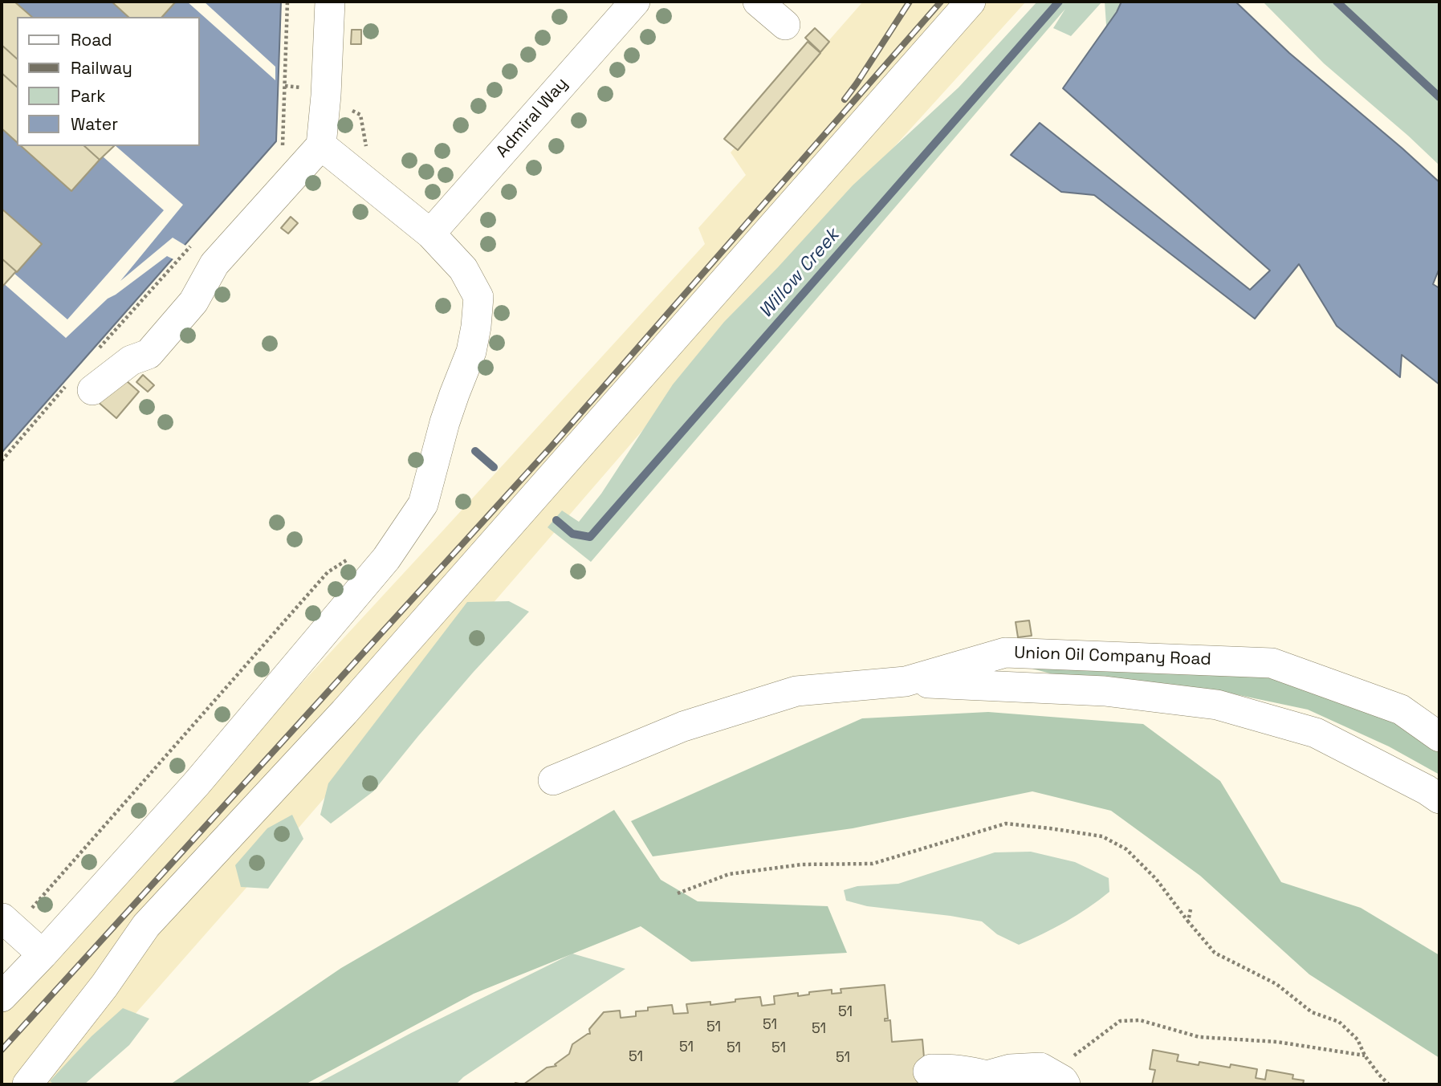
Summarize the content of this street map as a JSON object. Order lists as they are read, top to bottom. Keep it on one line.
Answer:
{"streets":{"street":["Admiral Way","Union Oil Company Road"]},"water":["Willow Creek"],"house_numbers":["51","51","51","51","51","51","51","51","51"],"legend":["Road","Railway","Park","Water"]}
